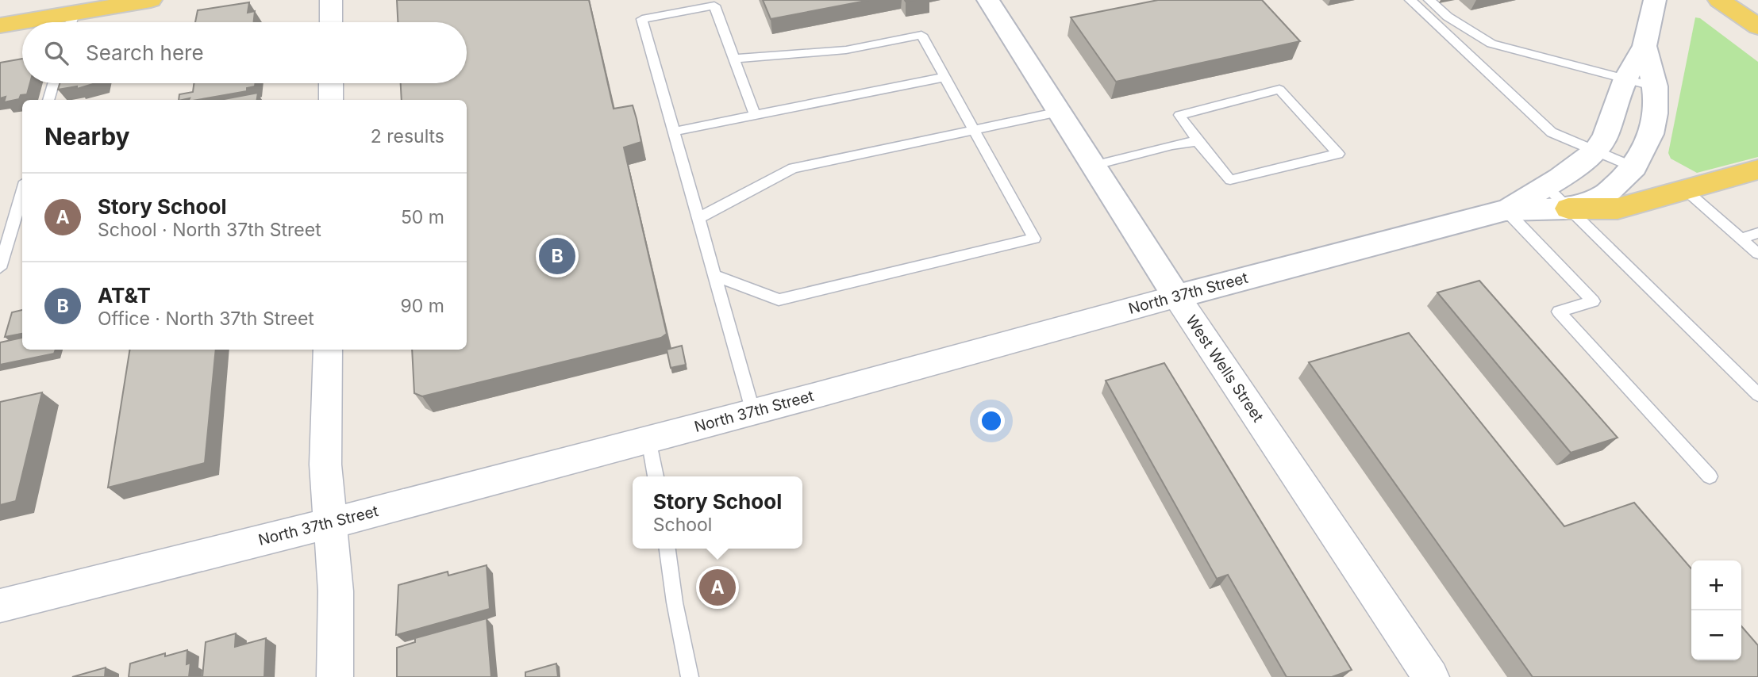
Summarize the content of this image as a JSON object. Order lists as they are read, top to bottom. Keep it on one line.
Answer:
{"streets":{"street":["North 37th Street","West Wells Street"]},"crossings":[["North 37th Street","West Wells Street"]],"page":{"search":"Search here","heading":["Nearby","2 results"],"list":[{"mark":"A","name":"Story School","note":"School · North 37th Street","value":"50 m"},{"mark":"B","name":"AT&T","note":"Office · North 37th Street","value":"90 m"}],"pins":["B","A"],"popup":["Story School","School"],"map_buttons":["+","−"]}}
